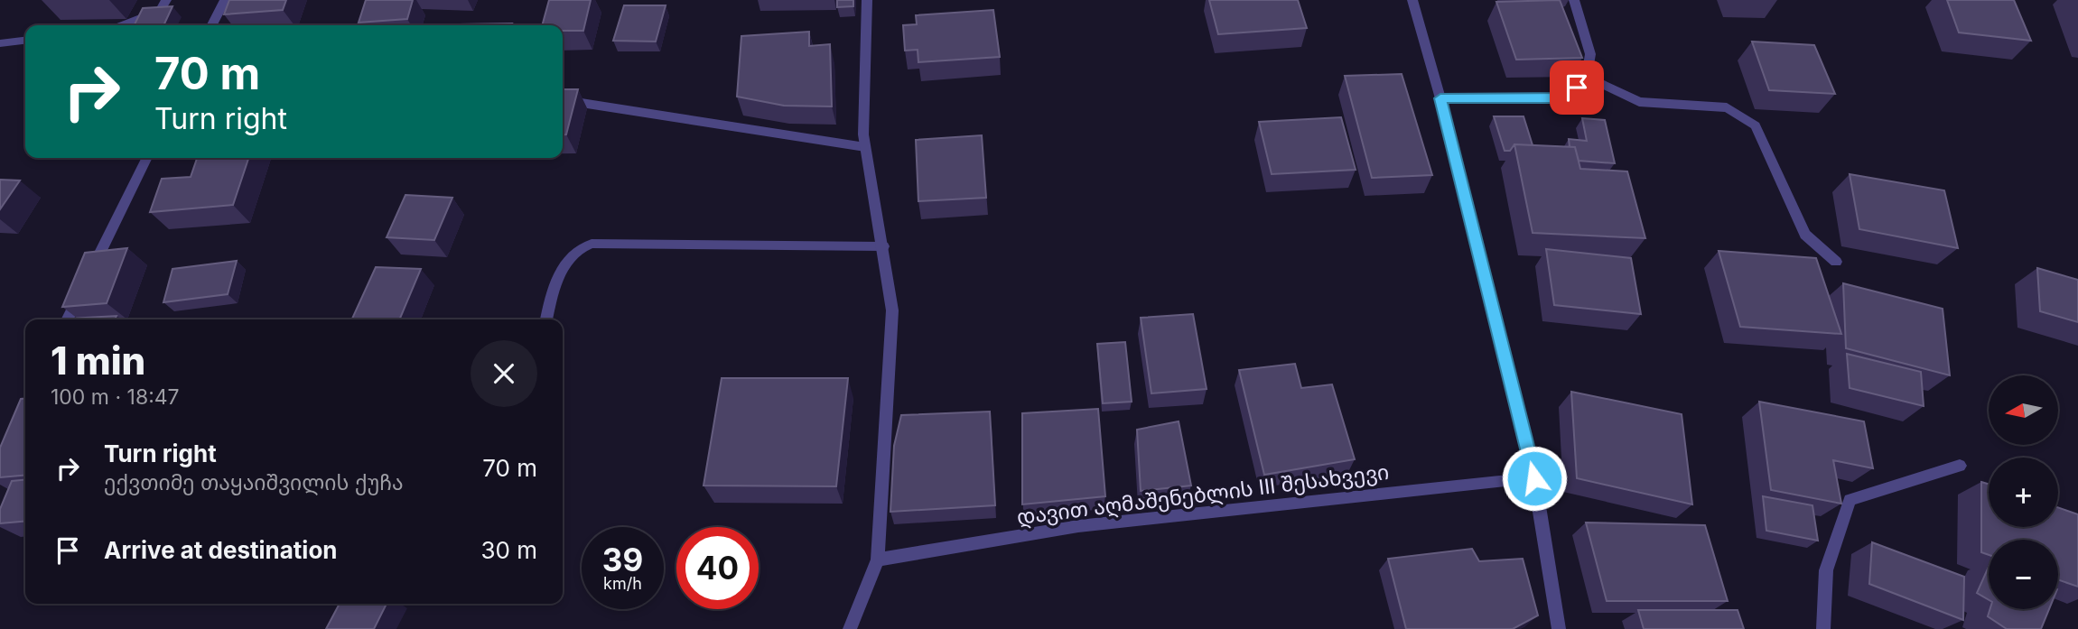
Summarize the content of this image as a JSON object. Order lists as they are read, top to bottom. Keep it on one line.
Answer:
{"streets":{"street":["დავით აღმაშენებლის III შესახვევი"]},"north":"left","page":{"turn":["70 m","Turn right"],"heading":["1 min","100 m · 18:47"],"map_buttons":["+","−"],"list":[{"name":"Turn right","note":"ექვთიმე თაყაიშვილის ქუჩა","value":"70 m"},{"name":"Arrive at destination","value":"30 m"}],"speed":"39 km/h","limit":"40"}}
